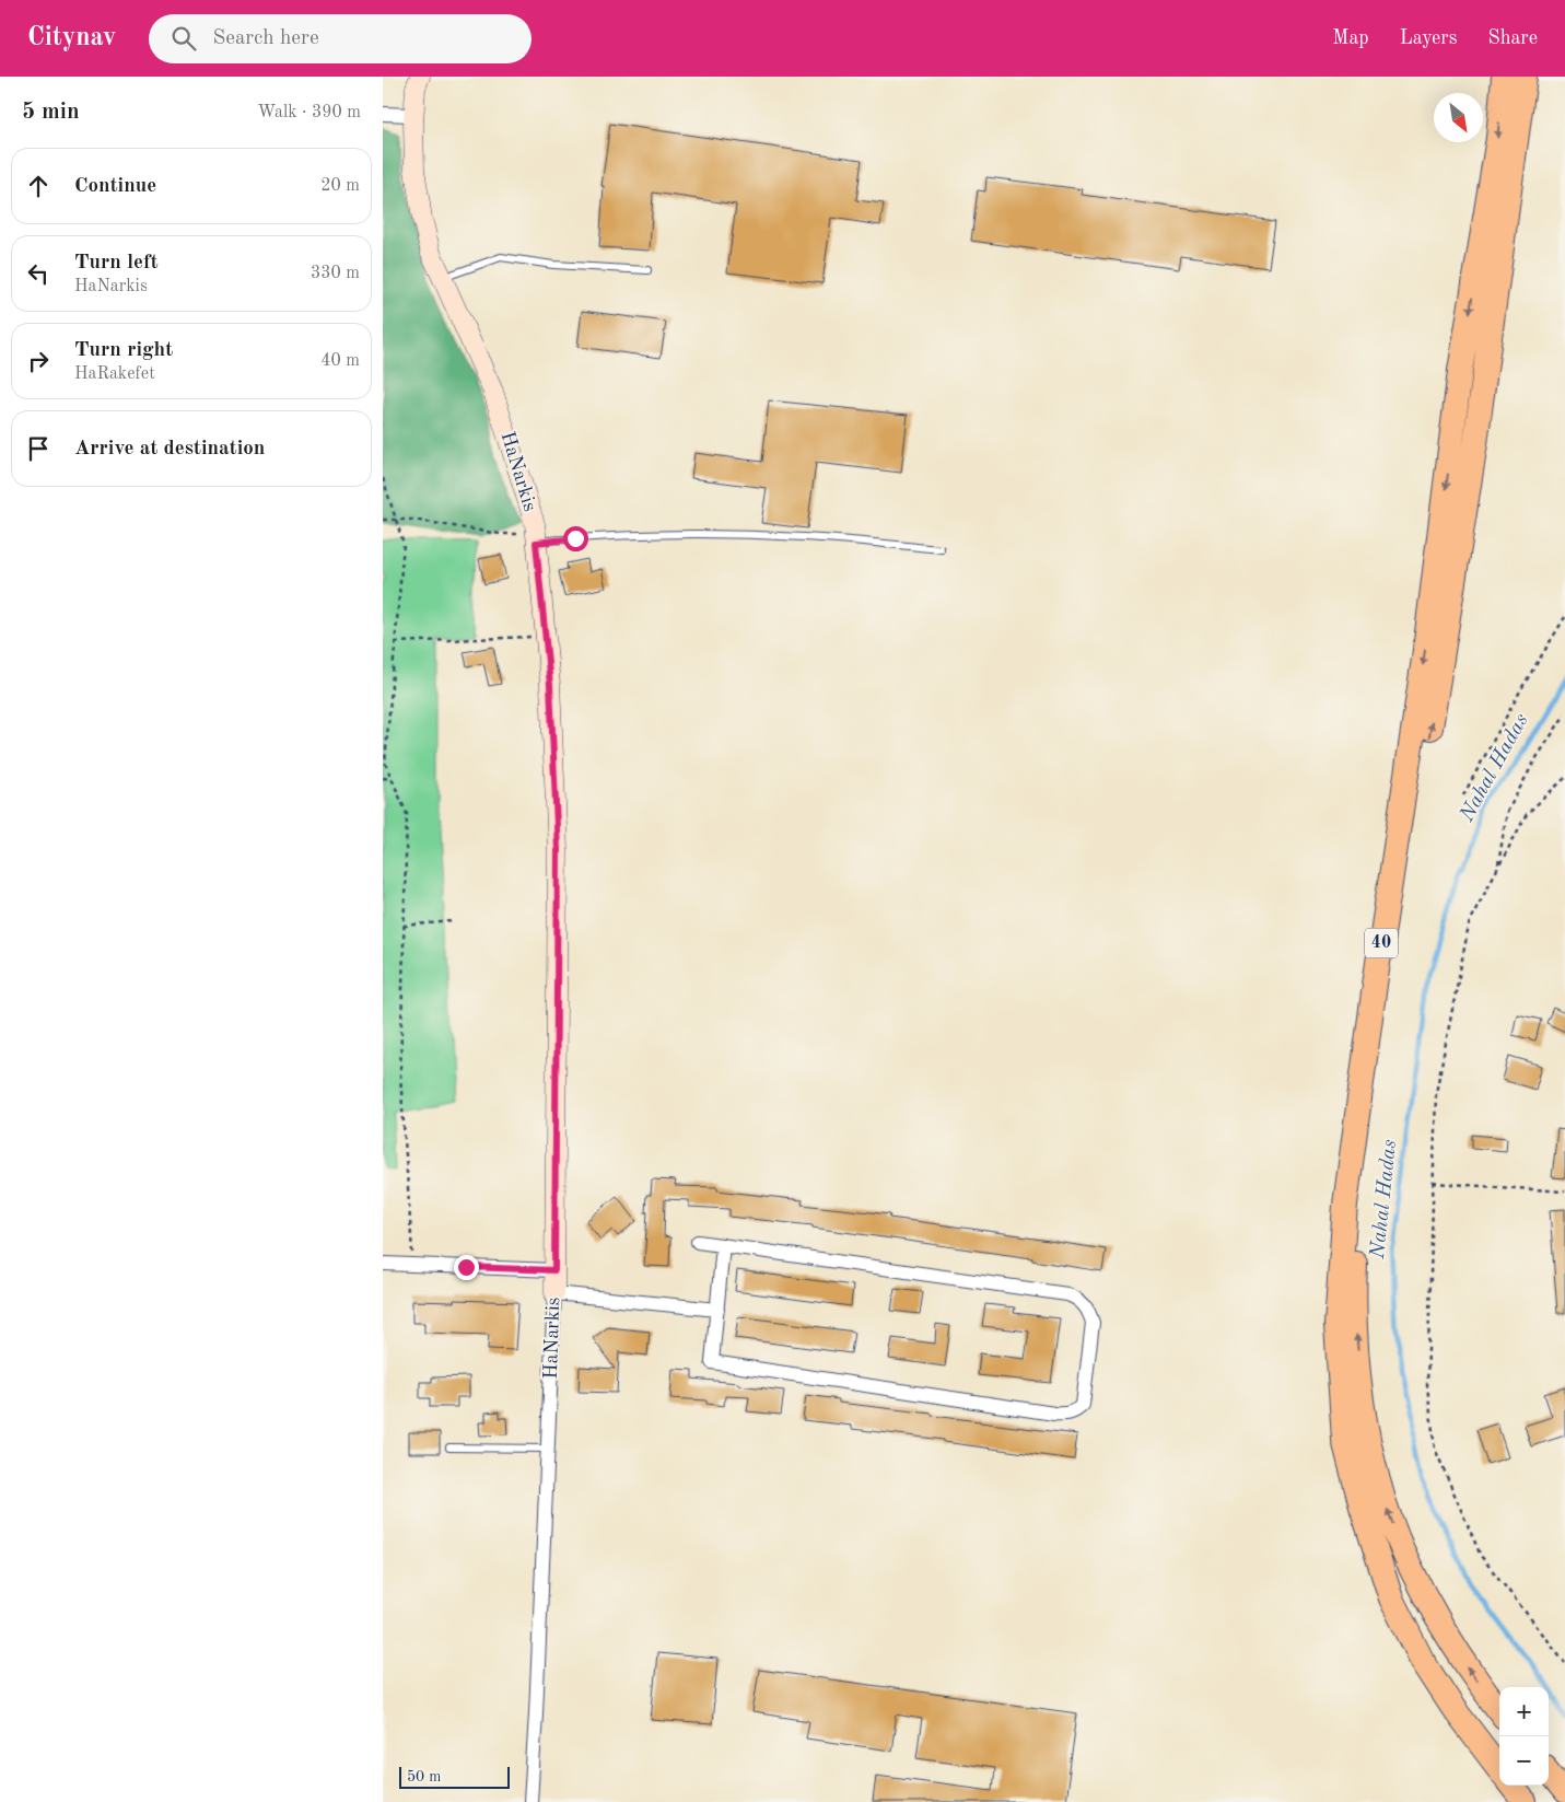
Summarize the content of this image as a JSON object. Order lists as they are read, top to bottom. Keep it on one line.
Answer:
{"streets":{"highway":["40"],"street":["HaNarkis"]},"water":["Nahal Hadas"],"scale_bar":"50 m","north":"bottom right","page":{"header":"Citynav","search":"Search here","nav":["Map","Layers","Share"],"heading":["5 min","Walk · 390 m"],"list":[["Continue","20 m"],["Turn left","HaNarkis","330 m"],["Turn right","HaRakefet","40 m"],"Arrive at destination"],"map_buttons":["+","−"],"scale":"50 m"}}
